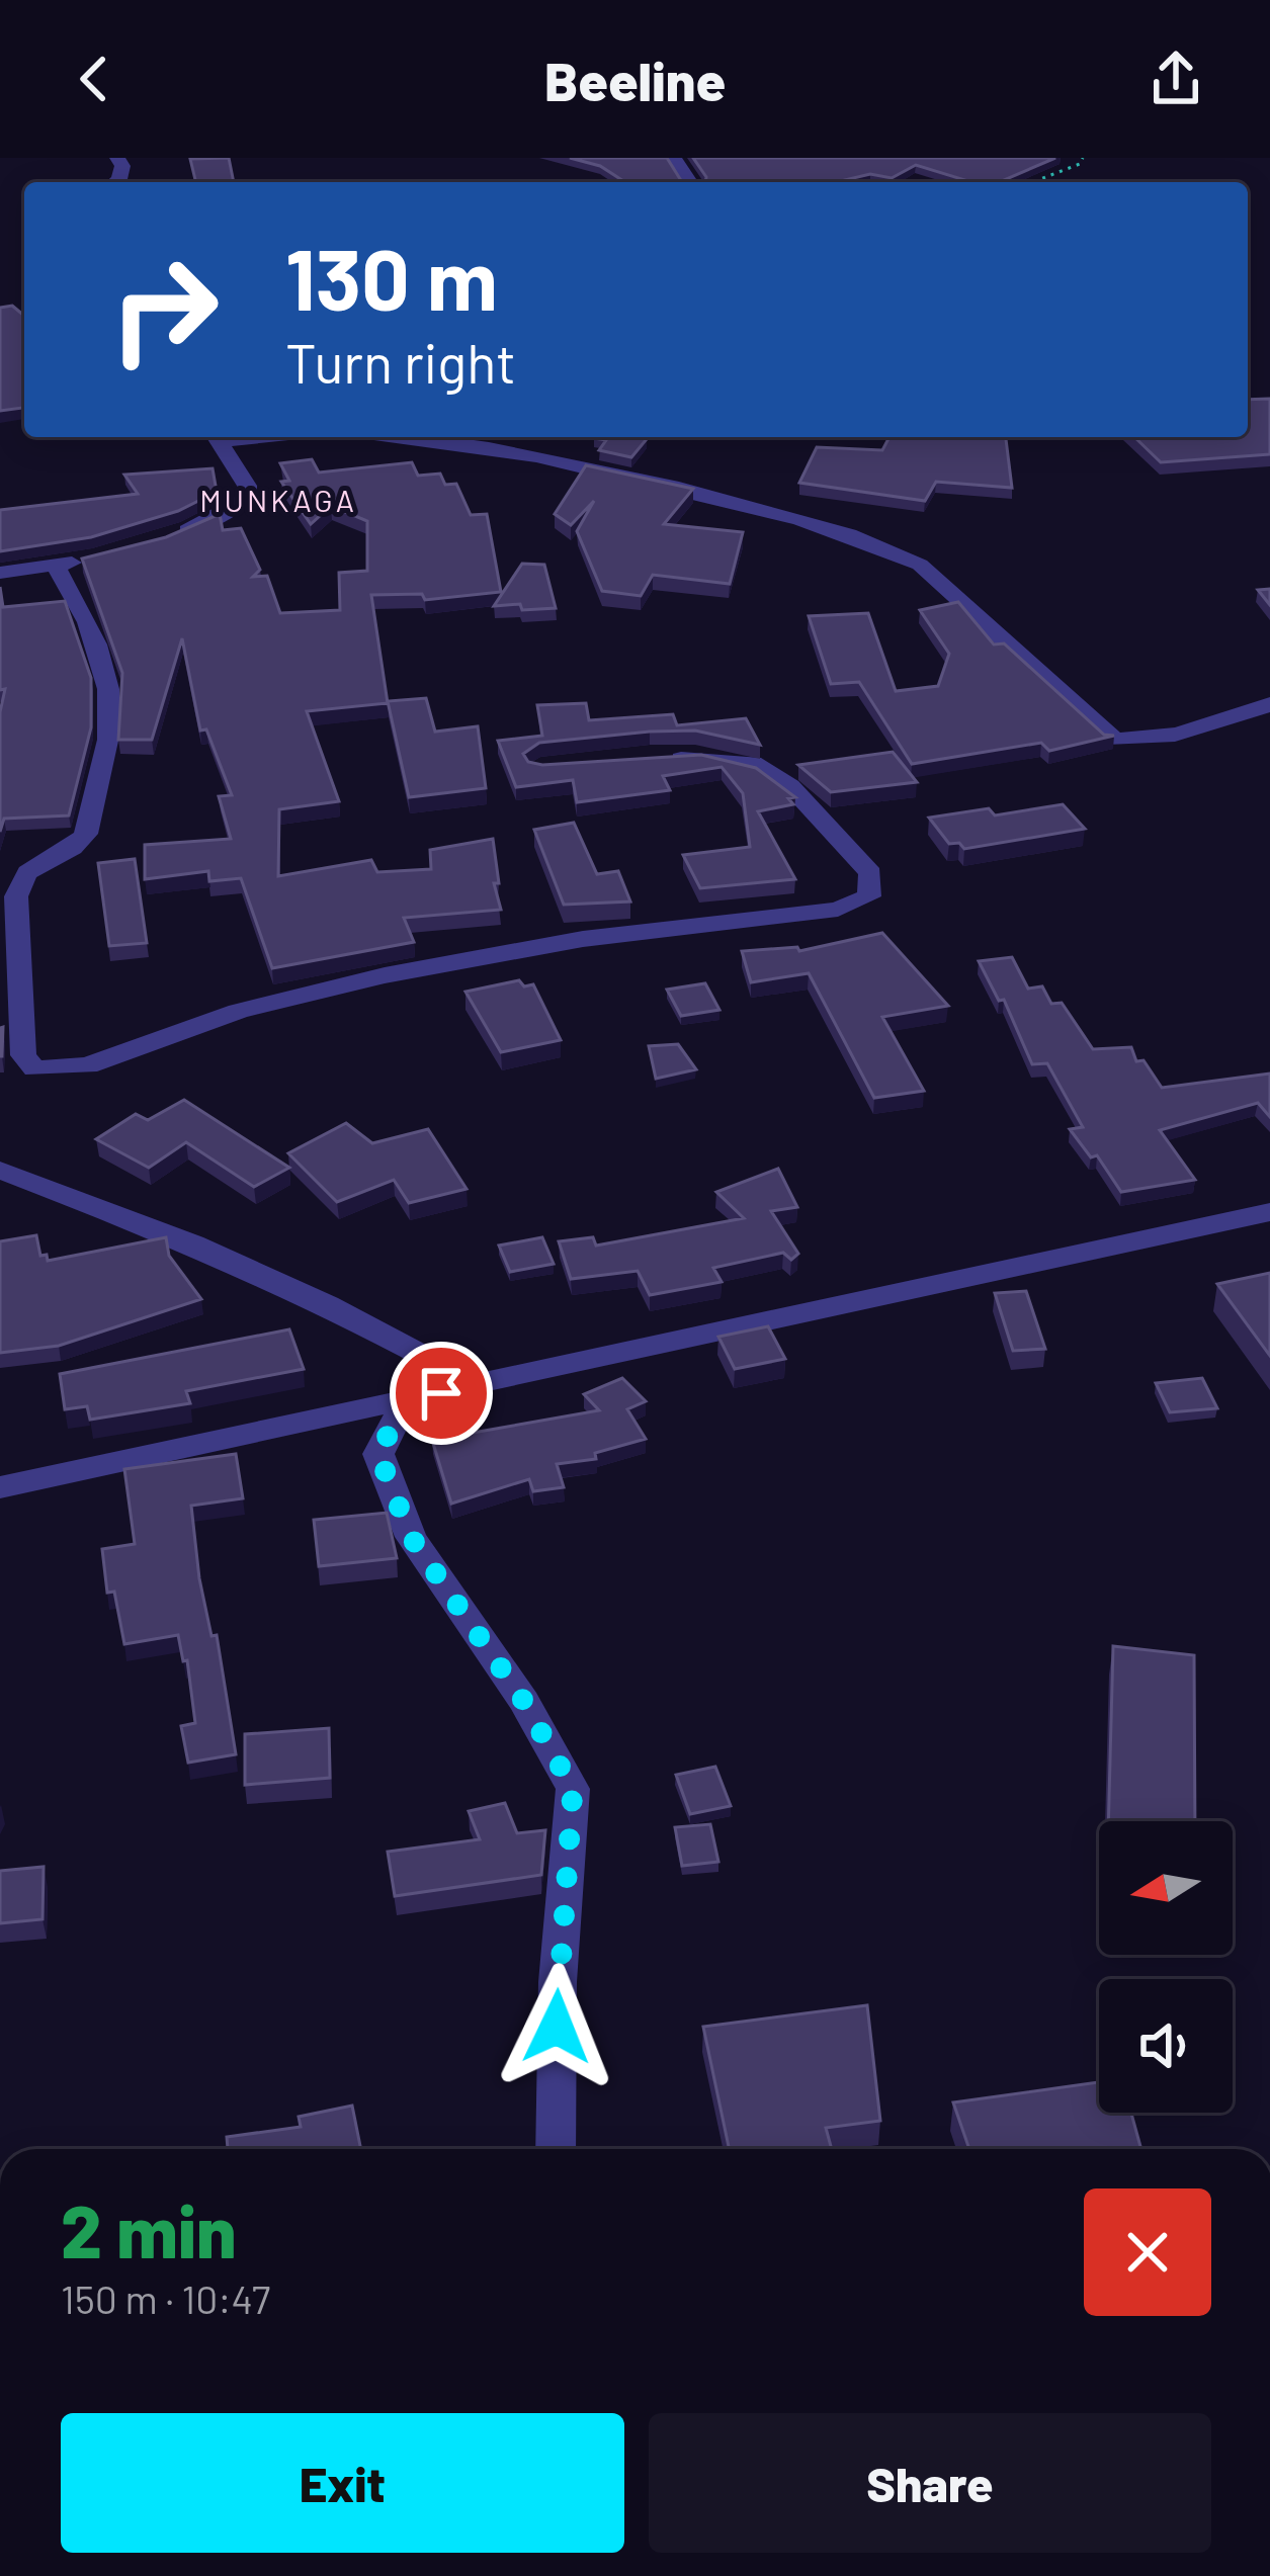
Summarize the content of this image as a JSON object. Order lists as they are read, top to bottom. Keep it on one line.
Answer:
{"districts":["MUNKAGA"],"north":"left","page":{"header":"Beeline","turn":["130 m","Turn right"],"heading":["2 min","150 m · 10:47"],"buttons":["Exit","Share"]}}
